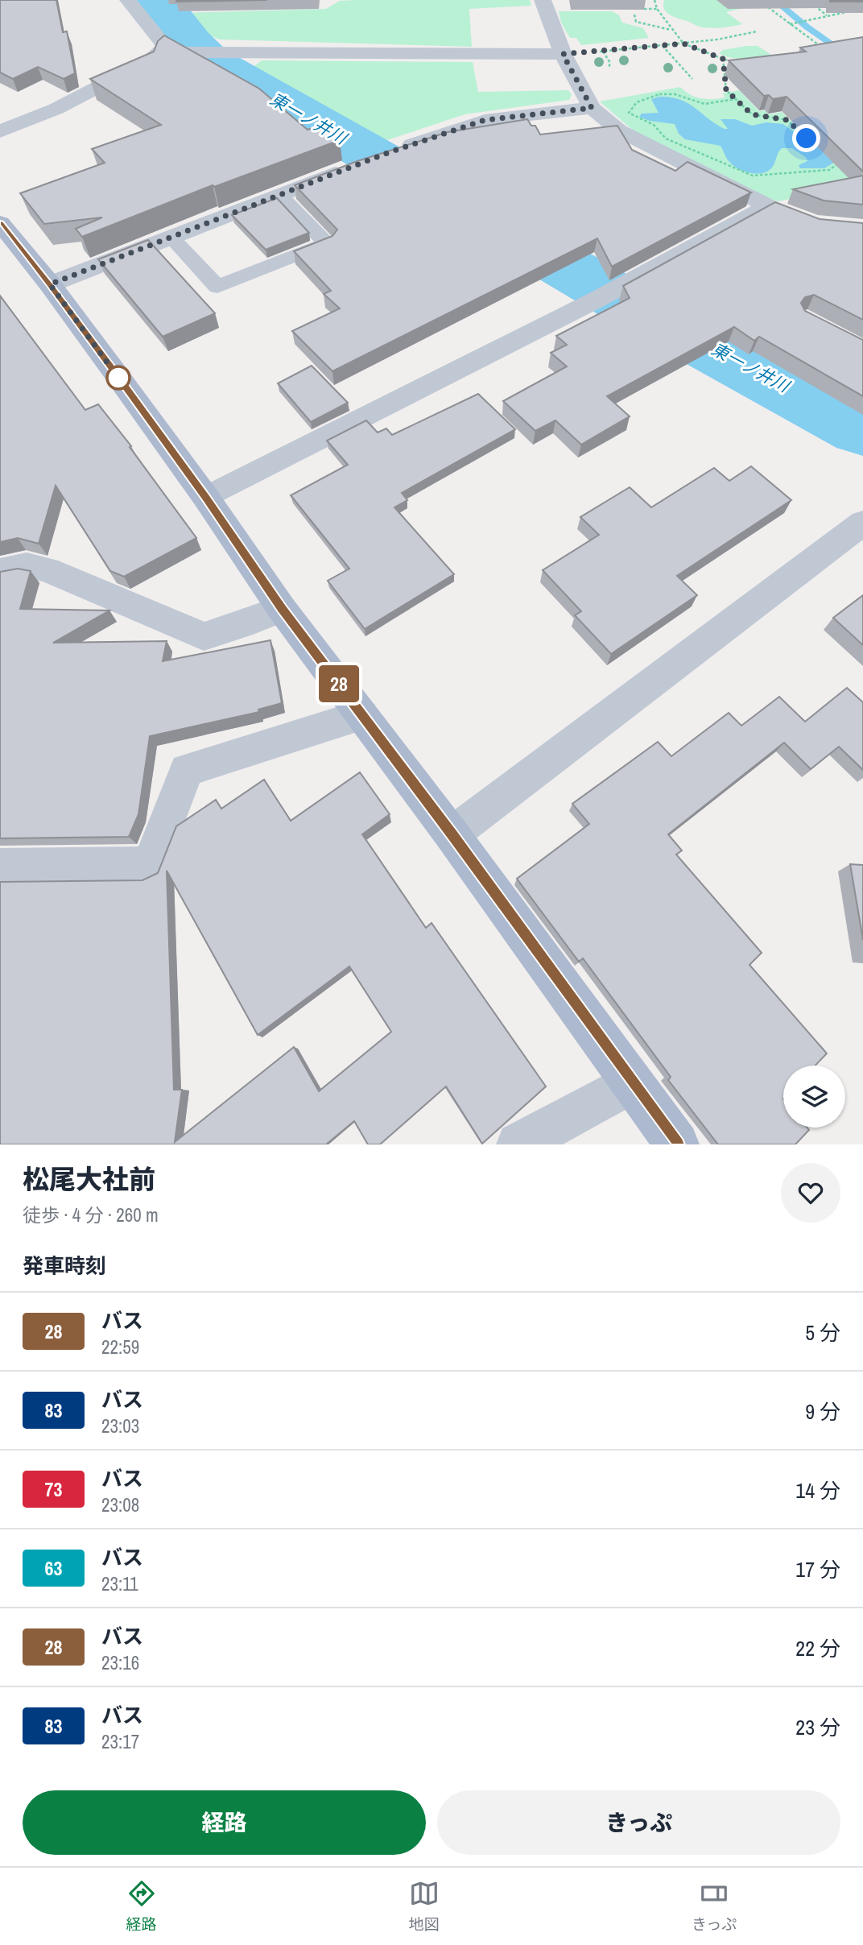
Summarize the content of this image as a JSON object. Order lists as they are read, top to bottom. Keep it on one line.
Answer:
{"water":["東一ノ井川"],"lines":["bus line 28"],"page":{"on_map":"28","heading":[["松尾大社前","徒歩 · 4 分 · 260 m"],"発車時刻"],"list":[{"mark":"28","name":"バス","note":"22:59","value":"5 分"},{"mark":"83","name":"バス","note":"23:03","value":"9 分"},{"mark":"73","name":"バス","note":"23:08","value":"14 分"},{"mark":"63","name":"バス","note":"23:11","value":"17 分"},{"mark":"28","name":"バス","note":"23:16","value":"22 分"},{"mark":"83","name":"バス","note":"23:17","value":"23 分"}],"buttons":["経路","きっぷ"],"tabs":["経路","地図","きっぷ"]}}
